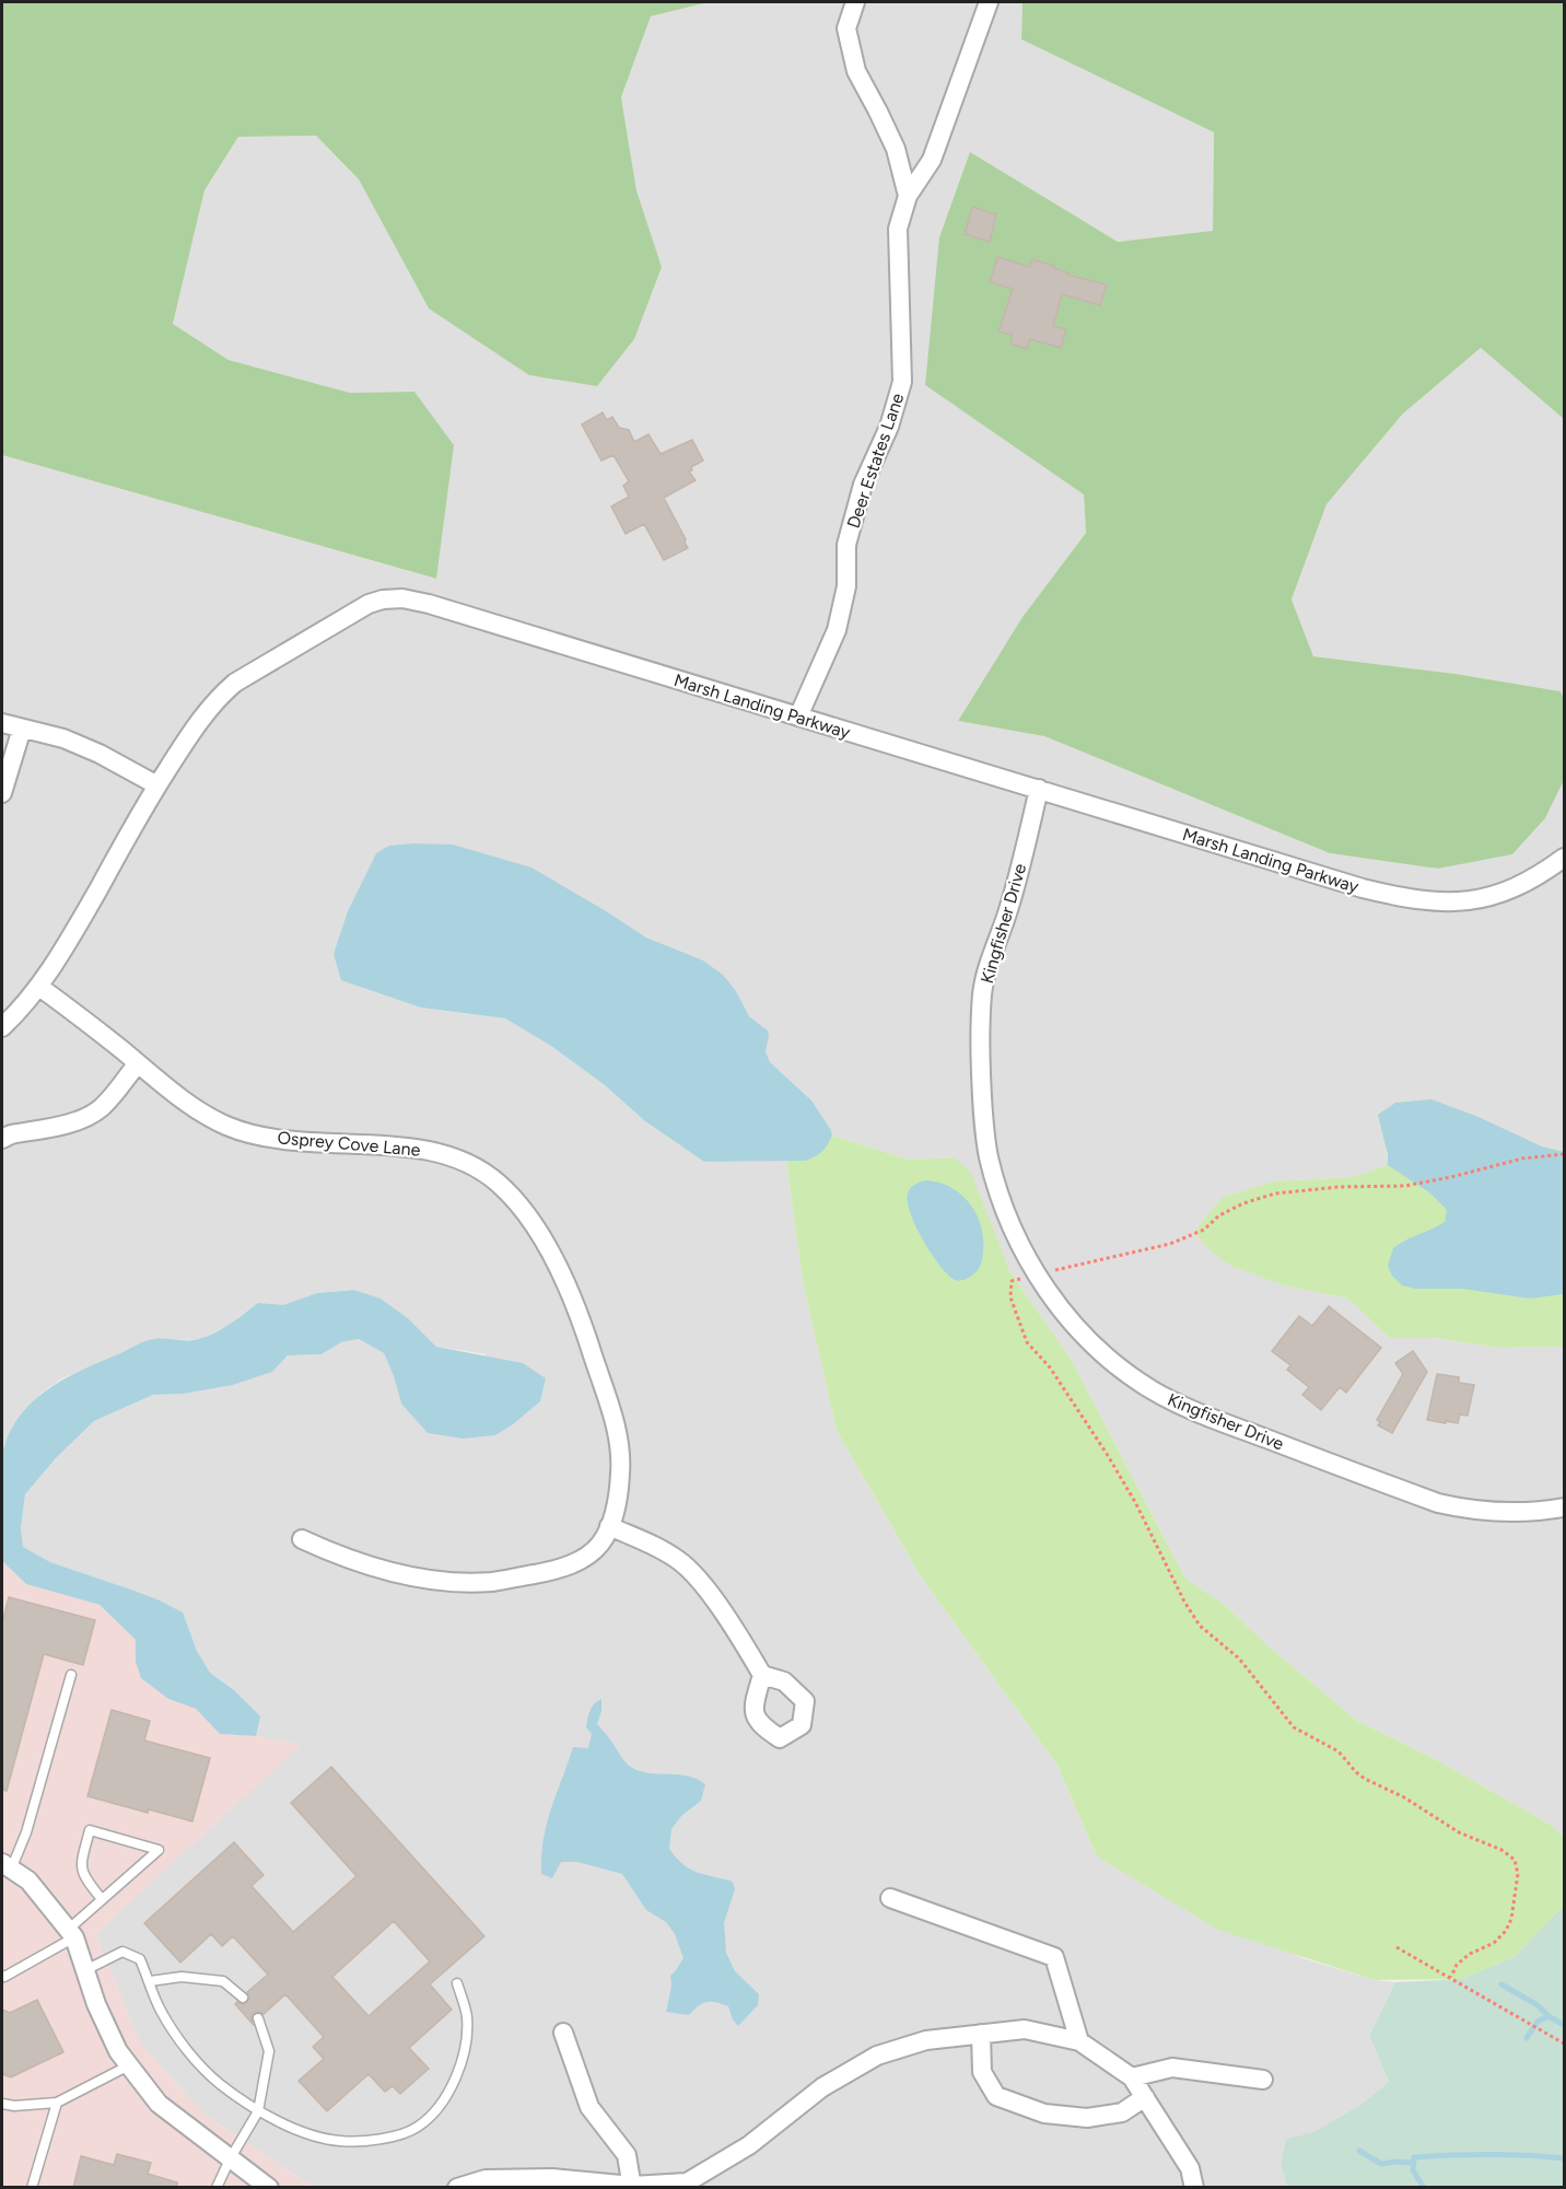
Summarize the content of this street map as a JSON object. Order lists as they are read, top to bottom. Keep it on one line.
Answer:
{"streets":{"street":["Deer Estates Lane","Marsh Landing Parkway","Kingfisher Drive","Osprey Cove Lane"]},"crossings":[["Deer Estates Lane","Marsh Landing Parkway"],["Marsh Landing Parkway","Kingfisher Drive"]]}
